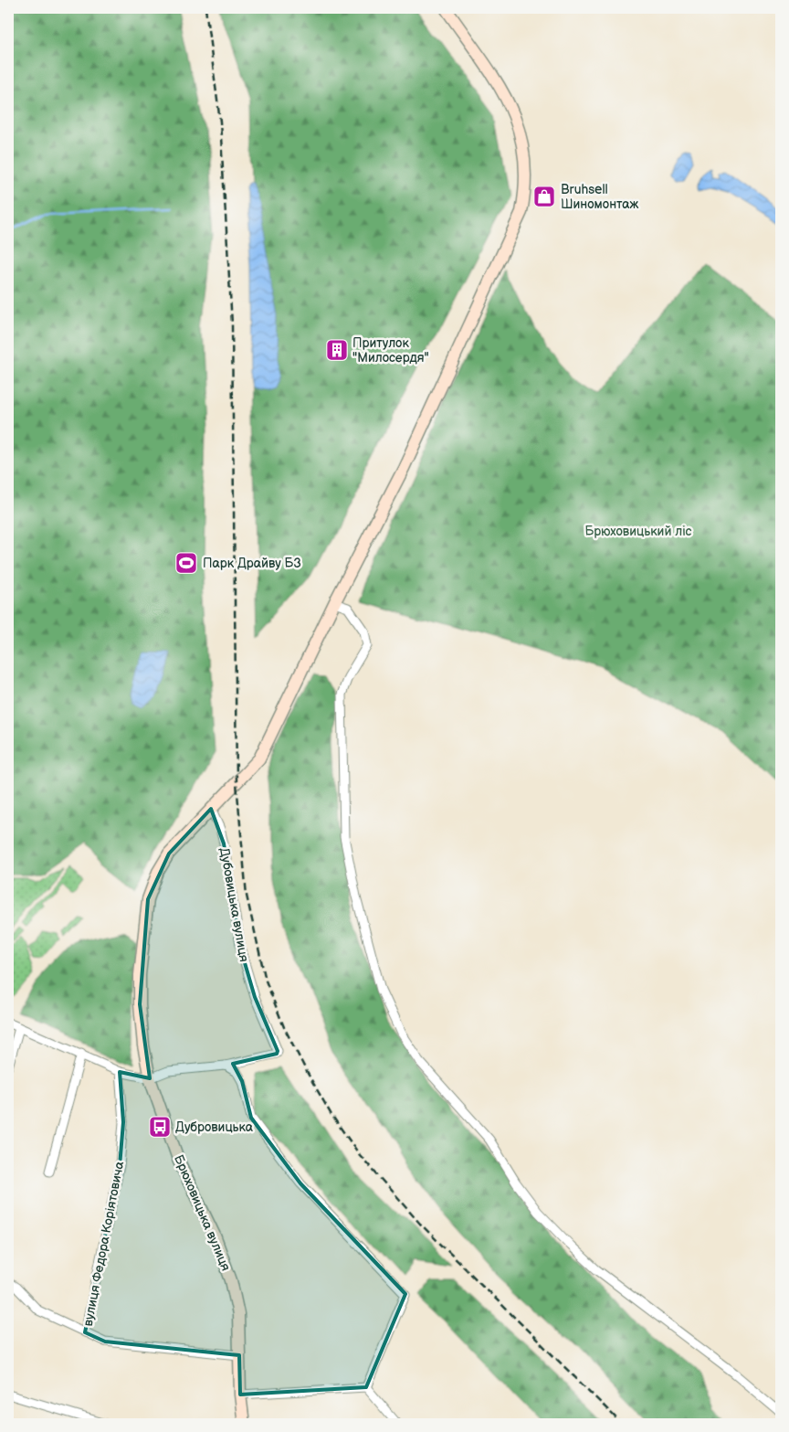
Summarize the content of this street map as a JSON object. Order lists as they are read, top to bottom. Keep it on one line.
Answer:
{"streets":{"main road":["Брюховицька вулиця"],"street":["Дубовицька вулиця","вулиця Федора Коріятовича"]},"crossings":[["Дубовицька вулиця","Брюховицька вулиця"]],"parks":["Брюховицький ліс"],"places":{"shop":["Bruhsell Шиномонтаж"],"building":["Притулок \"Милосердя\""],"sports":["Парк Драйву Б3"],"bus stop":["Дубровицька"]}}
